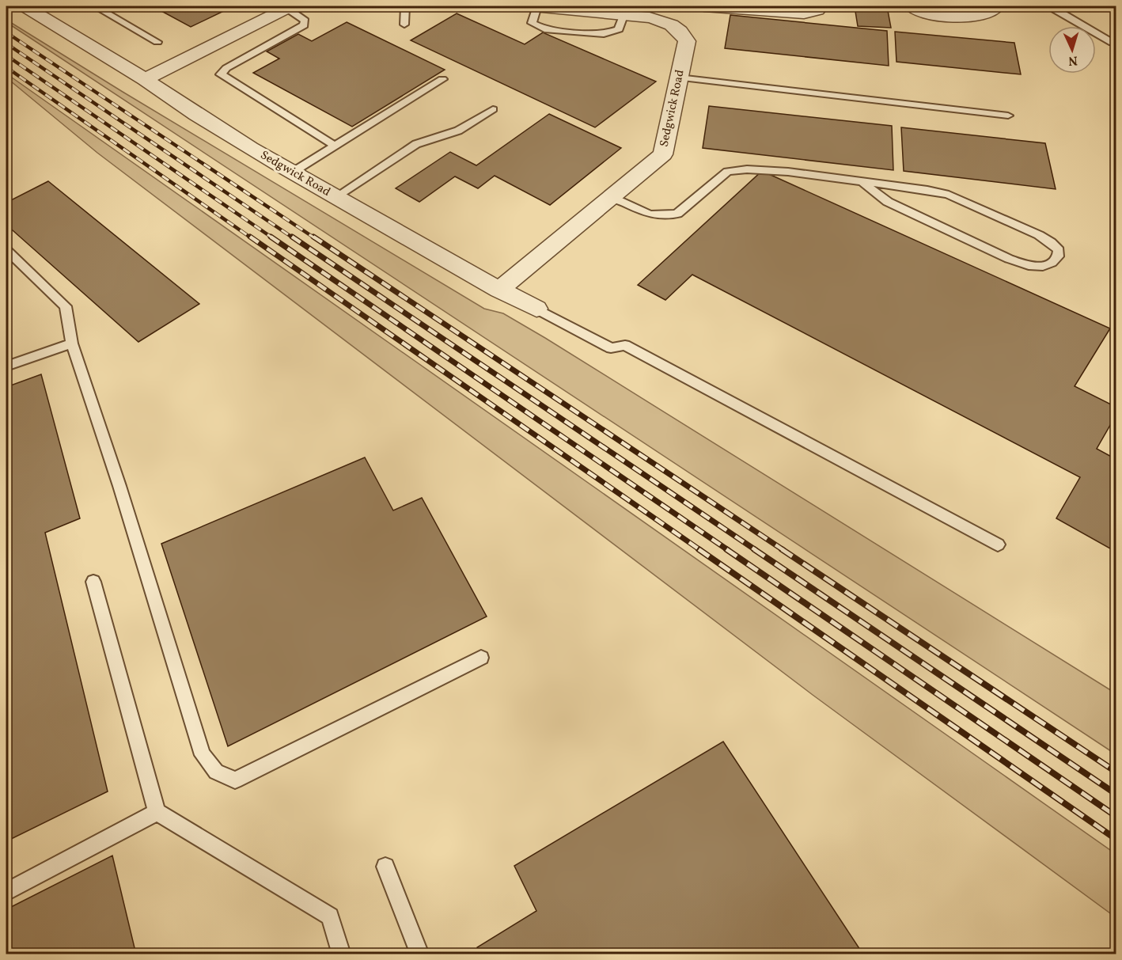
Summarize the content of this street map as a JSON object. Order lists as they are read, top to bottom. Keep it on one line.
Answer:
{"streets":{"street":["Sedgwick Road"]},"north":"bottom"}
